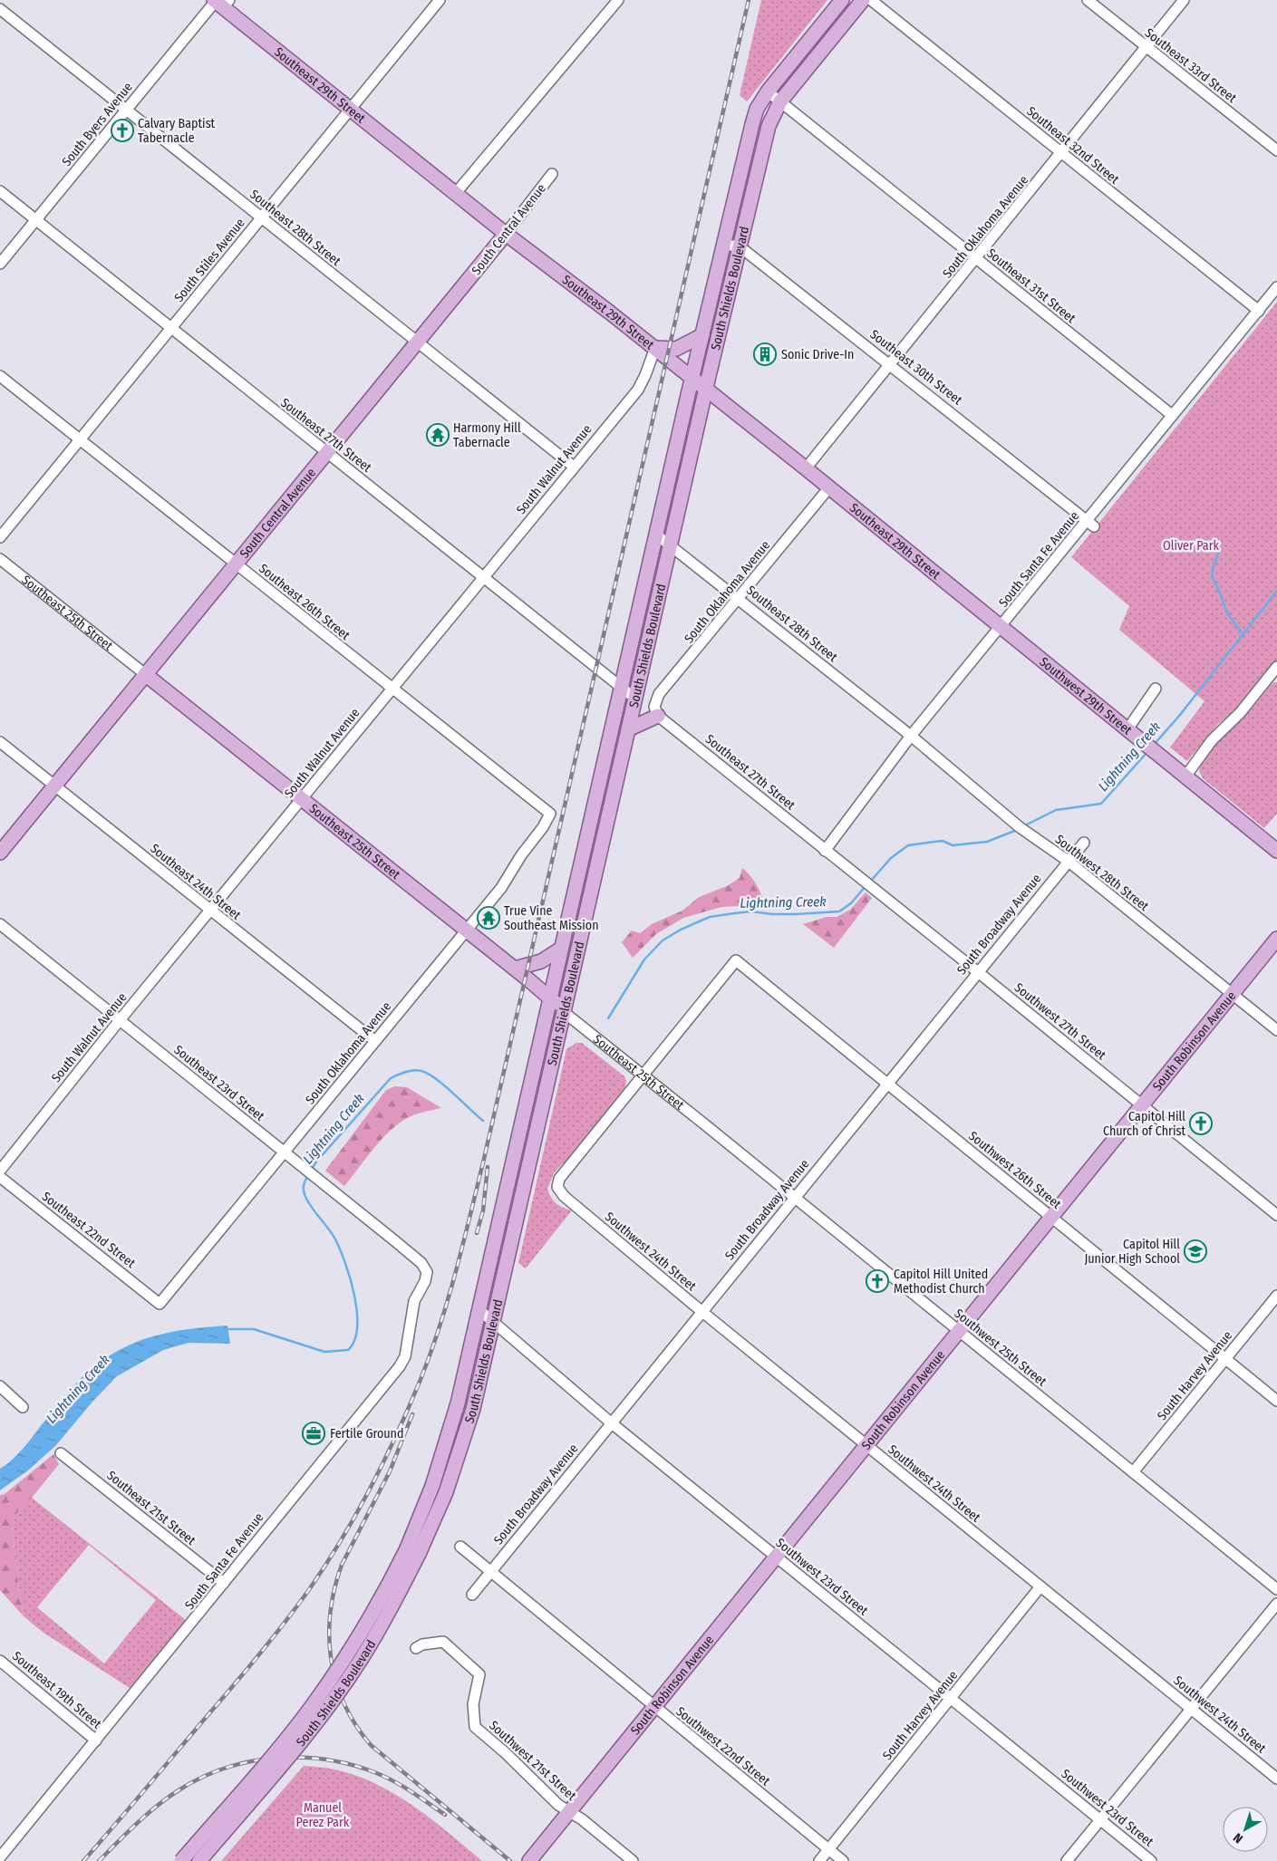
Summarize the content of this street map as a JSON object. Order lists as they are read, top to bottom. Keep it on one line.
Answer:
{"streets":{"main road":["Southeast 29th Street","South Central Avenue","South Shields Boulevard","Southeast 25th Street","Southwest 29th Street","South Robinson Avenue"],"street":["Southeast 33rd Street","South Byers Avenue","Southeast 32nd Street","South Oklahoma Avenue","Southeast 28th Street","South Stiles Avenue","Southeast 31st Street","Southeast 30th Street","Southeast 27th Street","South Walnut Avenue","South Santa Fe Avenue","Southeast 26th Street","Southwest 28th Street","Southeast 24th Street","South Broadway Avenue","Southwest 27th Street","Southeast 23rd Street","Southwest 26th Street","Southeast 22nd Street","Southwest 24th Street","Southwest 25th Street","South Harvey Avenue","Southeast 21st Street","Southwest 23rd Street","Southeast 19th Street","Southwest 22nd Street","Southwest 21st Street"]},"crossings":[["Southeast 33rd Street","South Oklahoma Avenue"],["Southeast 29th Street","South Byers Avenue"],["Southeast 29th Street","South Oklahoma Avenue"],["Southeast 29th Street","South Central Avenue"],["Southeast 29th Street","South Stiles Avenue"],["Southeast 29th Street","South Shields Boulevard"],["Southeast 29th Street","South Walnut Avenue"],["Southeast 29th Street","South Santa Fe Avenue"],["Southeast 29th Street","Southwest 29th Street"],["South Byers Avenue","Southeast 28th Street"],["South Byers Avenue","Southeast 27th Street"],["Southeast 32nd Street","South Oklahoma Avenue"],["Southeast 32nd Street","South Santa Fe Avenue"],["South Oklahoma Avenue","Southeast 28th Street"],["South Oklahoma Avenue","Southeast 31st Street"],["South Oklahoma Avenue","Southeast 30th Street"],["South Oklahoma Avenue","Southeast 27th Street"],["South Oklahoma Avenue","Southeast 26th Street"],["South Oklahoma Avenue","Southeast 25th Street"],["South Oklahoma Avenue","Southeast 24th Street"],["South Oklahoma Avenue","Southeast 23rd Street"],["South Oklahoma Avenue","Southeast 22nd Street"],["Southeast 28th Street","South Central Avenue"],["Southeast 28th Street","South Stiles Avenue"],["Southeast 28th Street","South Shields Boulevard"],["Southeast 28th Street","South Walnut Avenue"],["Southeast 28th Street","South Santa Fe Avenue"],["Southeast 28th Street","Southwest 28th Street"],["South Central Avenue","Southeast 27th Street"],["South Central Avenue","Southeast 26th Street"],["South Central Avenue","Southeast 25th Street"],["South Central Avenue","Southeast 24th Street"],["South Stiles Avenue","Southeast 27th Street"],["South Stiles Avenue","Southeast 26th Street"],["Southeast 31st Street","South Shields Boulevard"],["Southeast 31st Street","South Santa Fe Avenue"],["South Shields Boulevard","Southeast 30th Street"],["South Shields Boulevard","Southeast 27th Street"],["South Shields Boulevard","Southeast 25th Street"],["South Shields Boulevard","Southwest 23rd Street"],["Southeast 30th Street","South Santa Fe Avenue"],["Southeast 27th Street","South Walnut Avenue"],["Southeast 27th Street","South Santa Fe Avenue"],["Southeast 27th Street","Southwest 27th Street"],["South Walnut Avenue","Southeast 26th Street"],["South Walnut Avenue","Southeast 25th Street"],["South Walnut Avenue","Southeast 24th Street"],["South Walnut Avenue","Southeast 23rd Street"],["South Santa Fe Avenue","Southwest 29th Street"],["South Santa Fe Avenue","Southwest 28th Street"],["South Santa Fe Avenue","Southwest 27th Street"],["South Santa Fe Avenue","Southeast 23rd Street"],["South Santa Fe Avenue","Southeast 21st Street"],["South Santa Fe Avenue","Southeast 19th Street"],["Southeast 25th Street","Southwest 26th Street"],["Southeast 25th Street","Southwest 24th Street"],["Southeast 25th Street","Southwest 25th Street"],["Southwest 28th Street","South Broadway Avenue"],["Southwest 28th Street","South Robinson Avenue"],["South Broadway Avenue","Southwest 27th Street"],["South Broadway Avenue","Southwest 26th Street"],["South Broadway Avenue","Southwest 24th Street"],["South Broadway Avenue","Southwest 25th Street"],["South Broadway Avenue","Southwest 23rd Street"],["South Broadway Avenue","Southwest 22nd Street"],["Southwest 27th Street","South Robinson Avenue"],["South Robinson Avenue","Southwest 26th Street"],["South Robinson Avenue","Southwest 24th Street"],["South Robinson Avenue","Southwest 25th Street"],["South Robinson Avenue","Southwest 23rd Street"],["South Robinson Avenue","Southwest 22nd Street"],["South Robinson Avenue","Southwest 21st Street"],["Southwest 26th Street","Southwest 24th Street"],["Southwest 26th Street","South Harvey Avenue"],["Southwest 24th Street","South Harvey Avenue"],["Southwest 25th Street","South Harvey Avenue"],["South Harvey Avenue","Southwest 23rd Street"],["South Harvey Avenue","Southwest 22nd Street"]],"water":["Lightning Creek"],"parks":["Oliver Park","Manuel Perez Park"],"places":{"church":["Calvary Baptist Tabernacle","Capitol Hill Church of Christ","Capitol Hill United Methodist Church"],"building":["Sonic Drive-In"],"temple":["Harmony Hill Tabernacle","True Vine Southeast Mission"],"school or university":["Capitol Hill Junior High School"],"office":["Fertile Ground"]},"north":"bottom left"}
